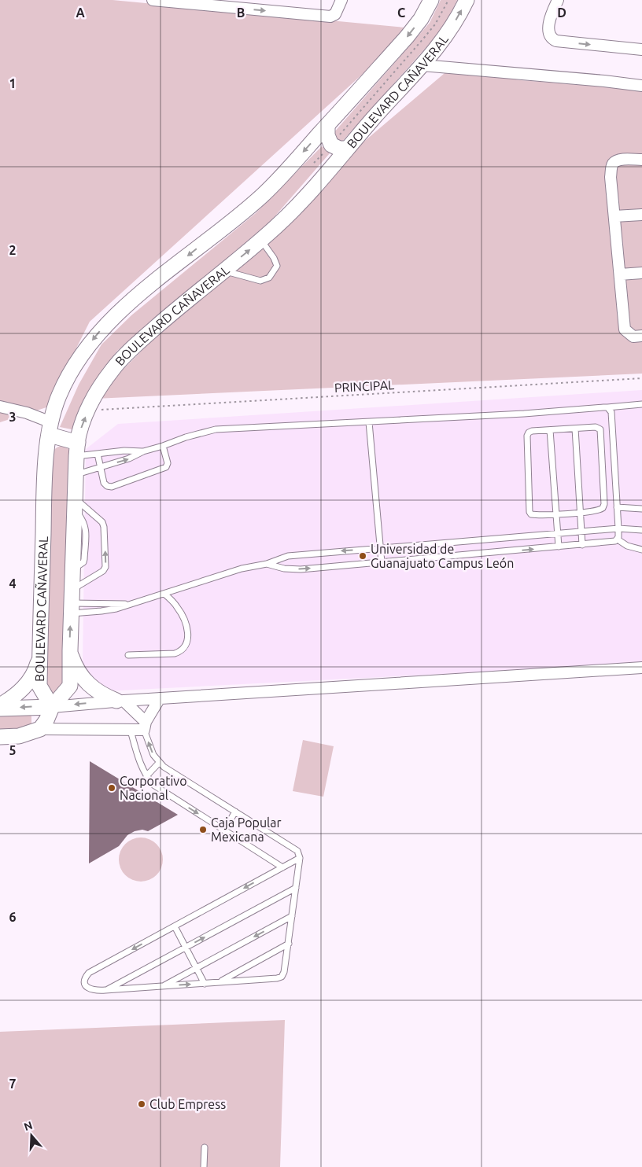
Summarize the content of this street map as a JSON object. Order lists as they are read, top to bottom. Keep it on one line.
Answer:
{"streets":{"street":["BOULEVARD CAÑAVERAL"],"path":["PRINCIPAL"]},"crossings":[["BOULEVARD CAÑAVERAL","PRINCIPAL"]],"places":["Universidad de Guanajuato Campus León","Corporativo Nacional","Caja Popular Mexicana","Club Empress"],"north":"top","grid":{"columns":["A","B","C","D"],"rows":["1","2","3","4","5","6","7"]}}
